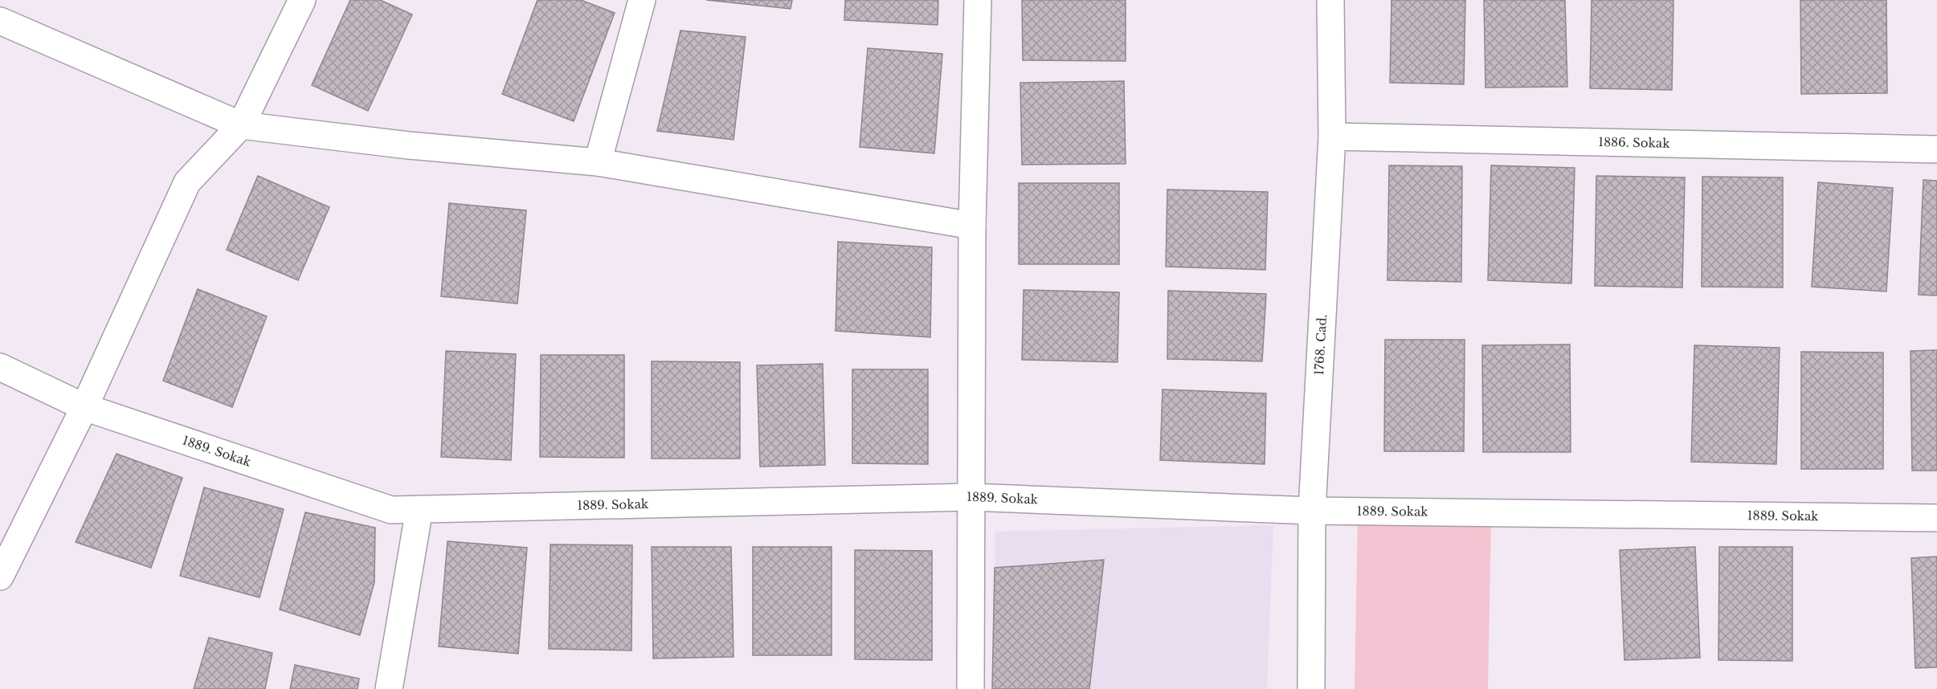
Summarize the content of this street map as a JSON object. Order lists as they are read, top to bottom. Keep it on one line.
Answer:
{"streets":{"street":["1886. Sokak","1768. Cad.","1889. Sokak"]},"crossings":[["1886. Sokak","1768. Cad."],["1768. Cad.","1889. Sokak"]]}
